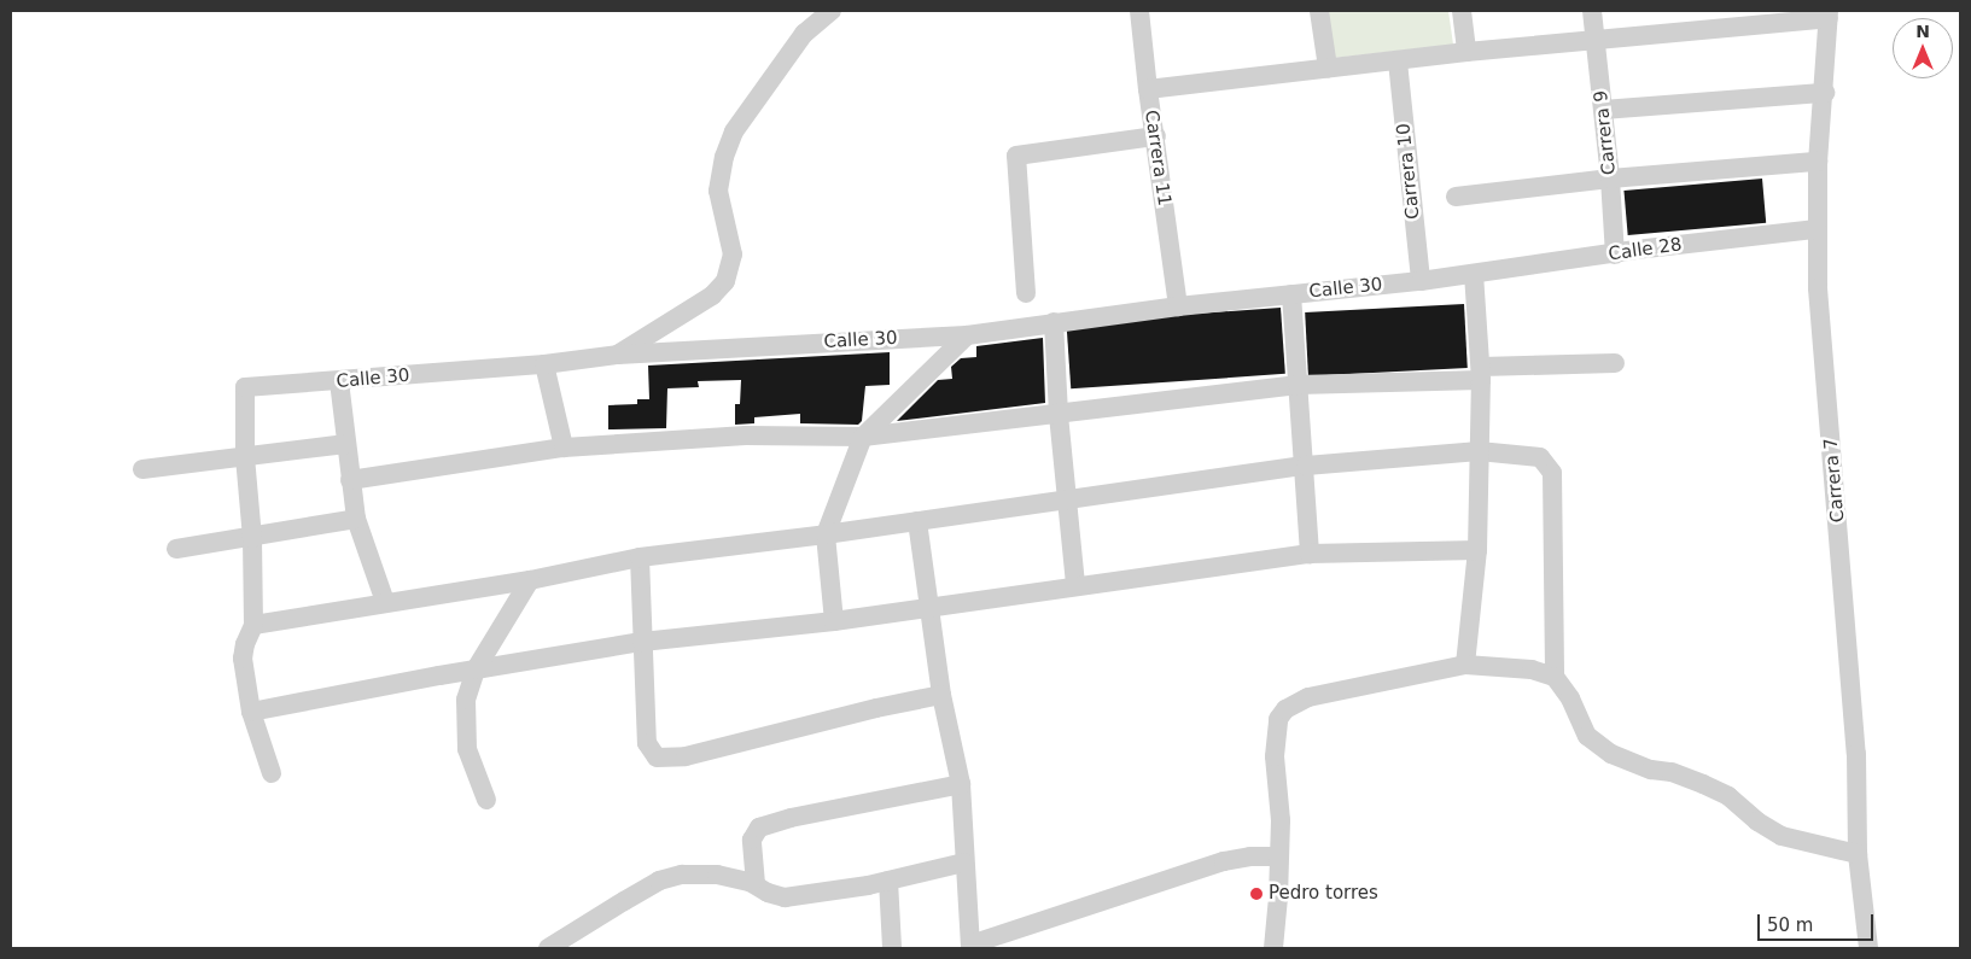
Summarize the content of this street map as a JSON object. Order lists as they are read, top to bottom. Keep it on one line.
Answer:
{"streets":{"street":["Carrera 9","Carrera 11","Carrera 10","Calle 28","Calle 30","Carrera 7"]},"crossings":[["Carrera 9","Calle 28"],["Carrera 11","Calle 30"],["Carrera 10","Calle 30"],["Calle 28","Calle 30"],["Calle 28","Carrera 7"]],"places":["Pedro torres"],"scale_bar":"50 m","north":"top"}
